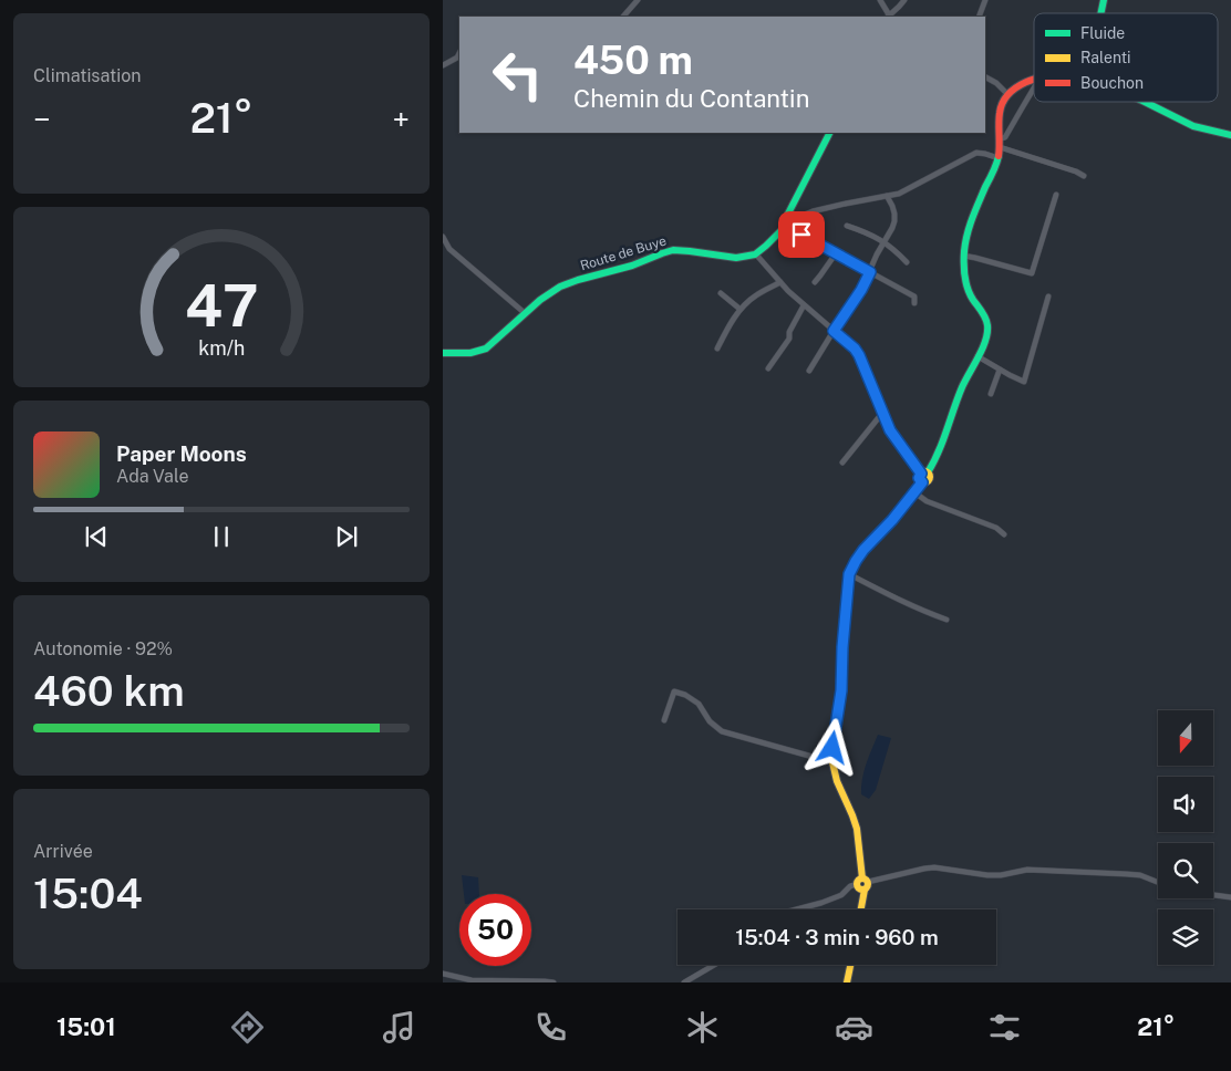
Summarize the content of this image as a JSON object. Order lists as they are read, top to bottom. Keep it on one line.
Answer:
{"streets":{"main road":["Route de Buye"]},"legend":["Fluide","Ralenti","Bouchon"],"north":"bottom","page":{"tile":["Climatisation",["Autonomie · 92%","460 km"],["Arrivée","15:04"]],"turn":["450 m","Chemin du Contantin"],"heat":["−","21°","+"],"song":["Paper Moons","Ada Vale"],"limit":"50","trip":"15:04 · 3 min · 960 m","tabs":["15:01","21°"],"gauge":["47","km/h"]}}
